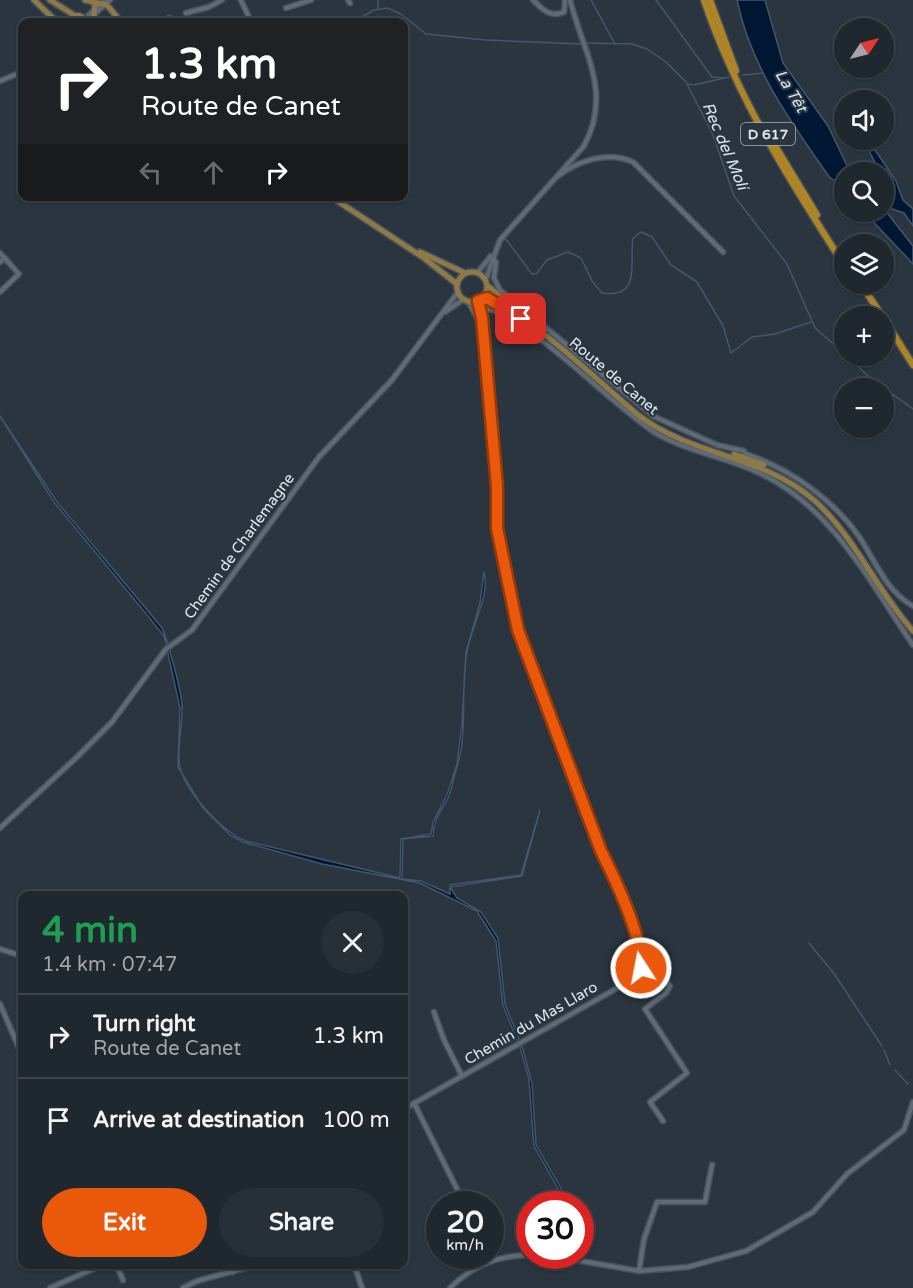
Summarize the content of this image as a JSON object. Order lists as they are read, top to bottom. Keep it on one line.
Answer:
{"streets":{"highway":["D 617"],"main road":["Route de Canet"],"street":["Chemin de Charlemagne","Chemin du Mas Llaro"]},"crossings":[["Route de Canet","Chemin de Charlemagne"]],"water":["La Têt","Rec del Molí"],"north":"top right","page":{"map_buttons":["+","−"],"turn":["1.3 km","Route de Canet"],"heading":["4 min","1.4 km · 07:47"],"list":[{"name":"Turn right","note":"Route de Canet","value":"1.3 km"},{"name":"Arrive at destination","value":"100 m"}],"buttons":["Exit","Share"],"speed":"20 km/h","limit":"30"}}
